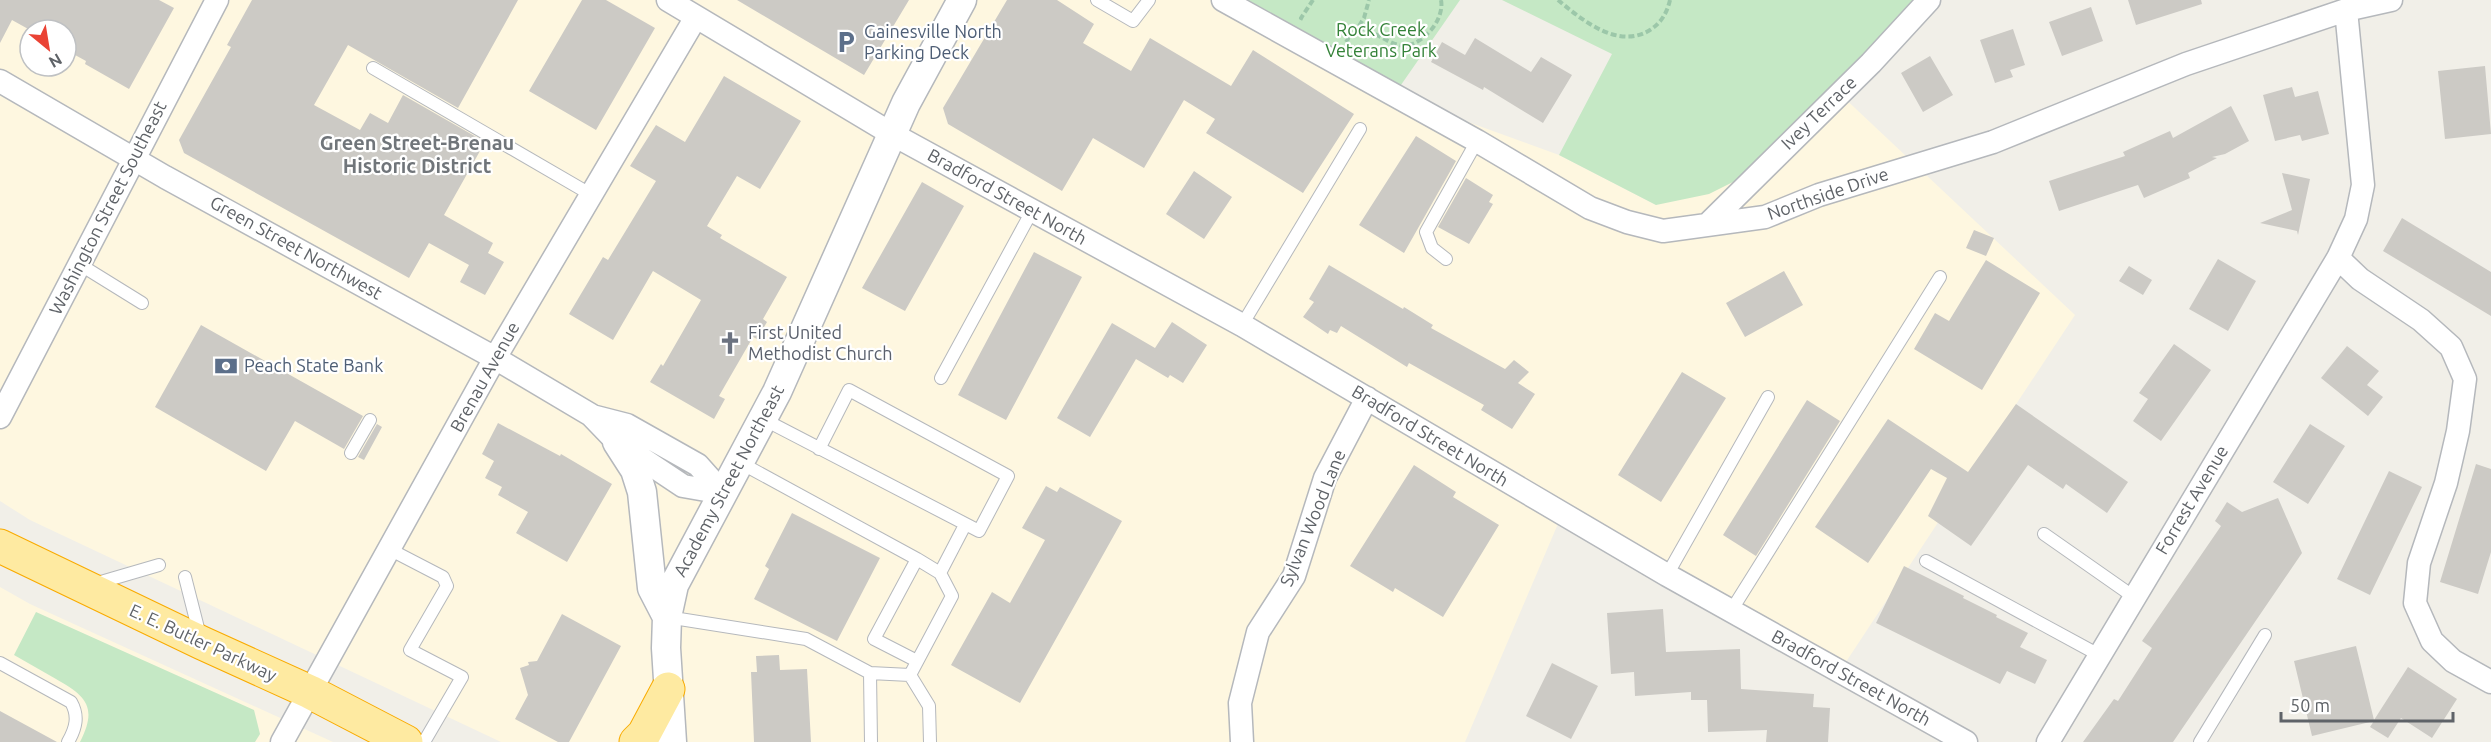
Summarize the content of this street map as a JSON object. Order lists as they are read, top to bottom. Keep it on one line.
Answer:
{"streets":{"highway":["E. E. Butler Parkway"],"street":["Ivey Terrace","Northside Drive","Bradford Street North","Washington Street Southeast","Green Street Northwest","Brenau Avenue","Academy Street Northeast","Forrest Avenue","Sylvan Wood Lane"]},"crossings":[["Ivey Terrace","Northside Drive"],["Northside Drive","Forrest Avenue"],["Bradford Street North","Brenau Avenue"],["Bradford Street North","Academy Street Northeast"],["Bradford Street North","Sylvan Wood Lane"],["Washington Street Southeast","Green Street Northwest"],["Green Street Northwest","Brenau Avenue"],["Green Street Northwest","Academy Street Northeast"],["Brenau Avenue","E. E. Butler Parkway"]],"districts":["Green Street-Brenau Historic District"],"parks":["Rock Creek Veterans Park"],"places":{"parking":["Gainesville North Parking Deck"],"church":["First United Methodist Church"],"bank":["Peach State Bank"]},"scale_bar":"50 m","north":"bottom right"}
